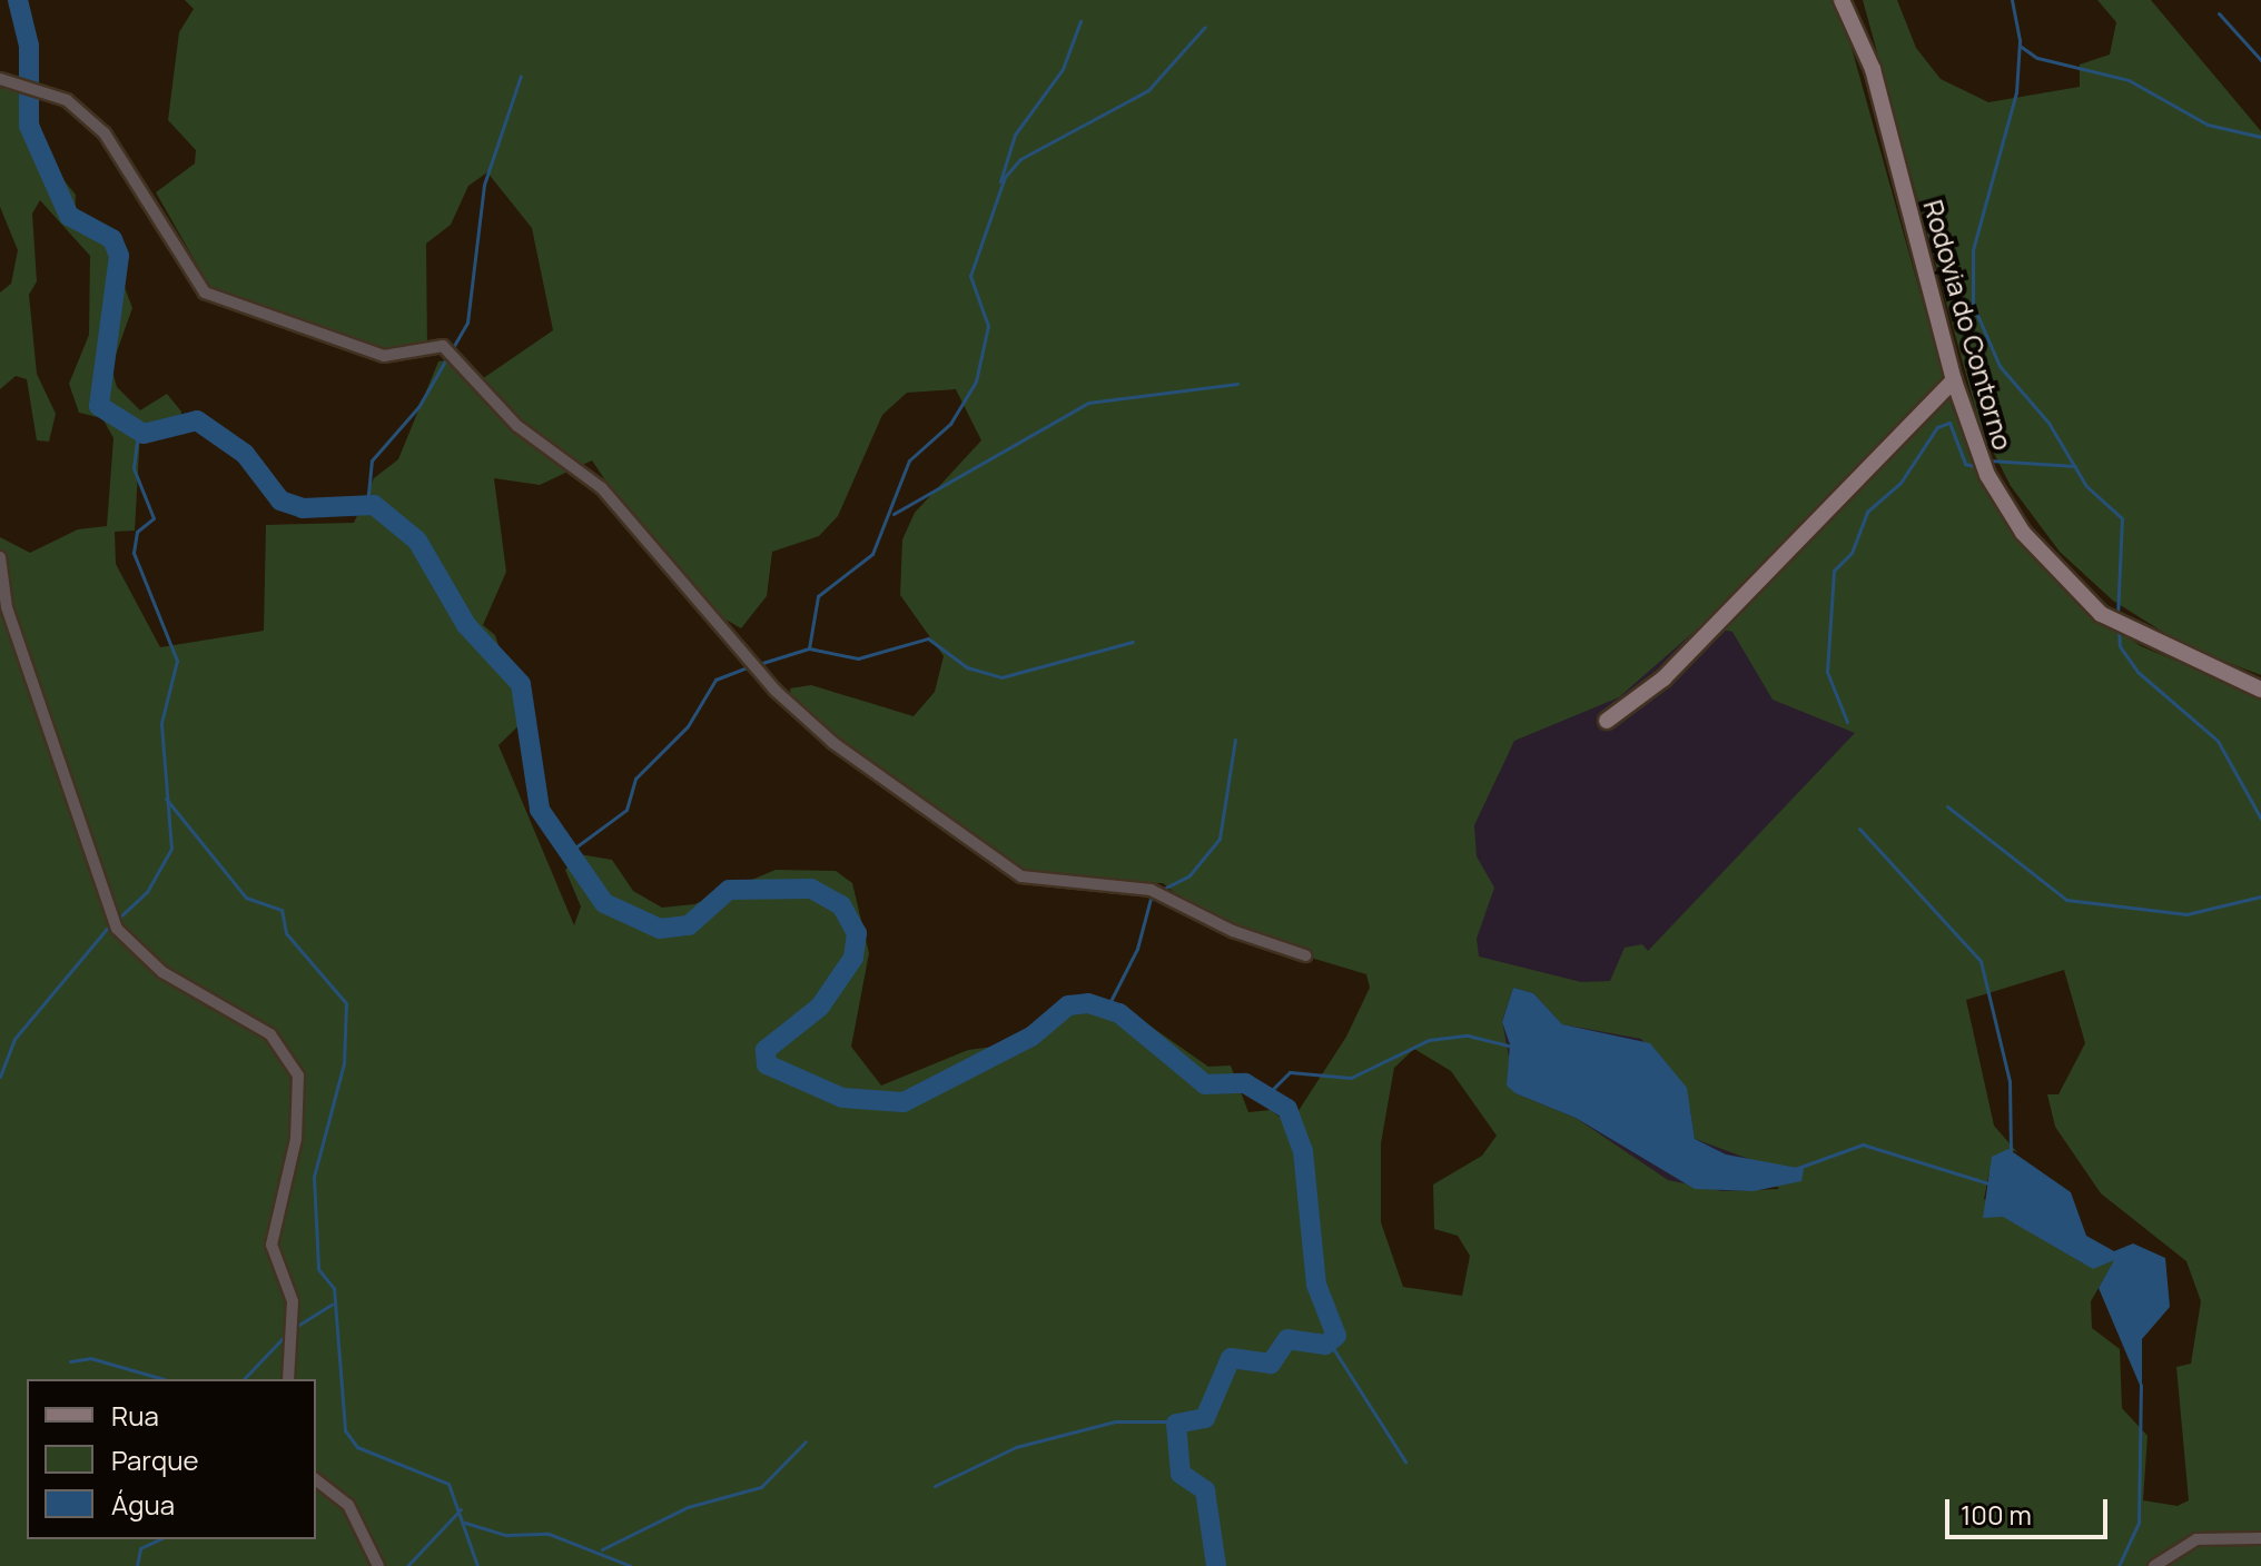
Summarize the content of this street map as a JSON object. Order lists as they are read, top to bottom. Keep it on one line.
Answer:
{"streets":{"main road":["Rodovia do Contorno"]},"legend":["Rua","Parque","Água"],"scale_bar":"100 m"}
